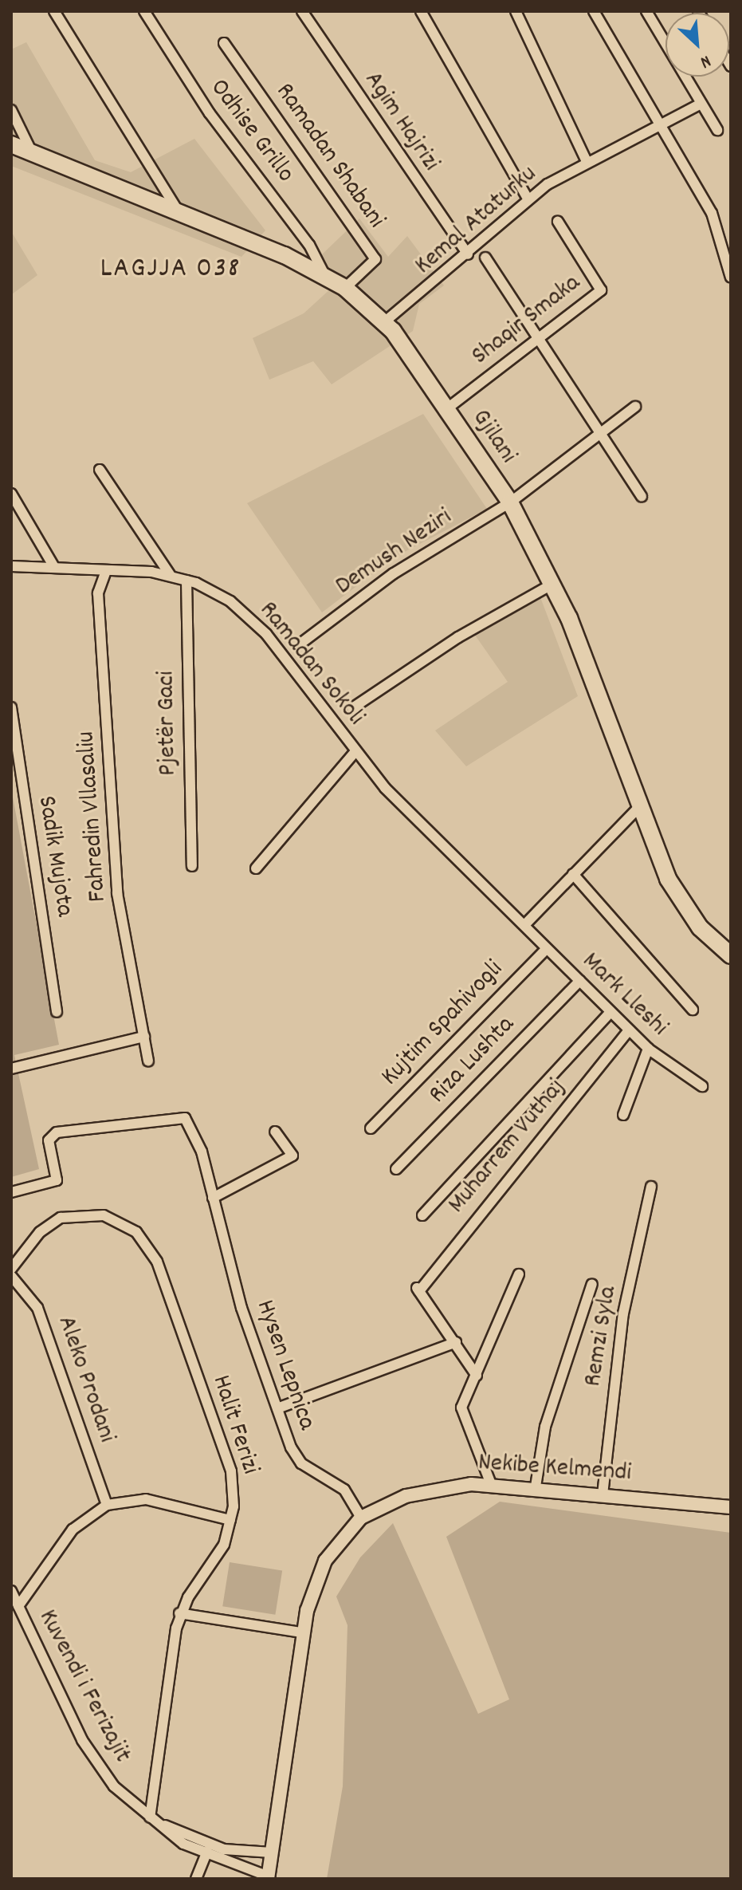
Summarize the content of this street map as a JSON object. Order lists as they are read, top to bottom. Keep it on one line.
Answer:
{"streets":{"main road":["Gjilani"],"street":["Agim Hajrizi","Odhise Grillo","Ramadan Shabani","Kemal Ataturku","Shaqir Smaka","Demush Neziri","Ramadan Sokoli","Pjetër Gaci","Fahredin Vllasaliu","Sadik Mujota","Mark Lleshi","Kujtim Spahivogli","Riza Lushta","Muharrem Vuthaj","Remzi Syla","Hysen Lepnica","Aleko Prodani","Halit Ferizi","Nekibe Kelmendi","Kuvendi i Ferizajit"]},"crossings":[["Agim Hajrizi","Kemal Ataturku"],["Odhise Grillo","Gjilani"],["Ramadan Shabani","Gjilani"],["Kemal Ataturku","Gjilani"],["Shaqir Smaka","Gjilani"],["Gjilani","Demush Neziri"],["Ramadan Sokoli","Pjetër Gaci"],["Ramadan Sokoli","Fahredin Vllasaliu"],["Ramadan Sokoli","Mark Lleshi"],["Mark Lleshi","Kujtim Spahivogli"],["Mark Lleshi","Riza Lushta"],["Mark Lleshi","Muharrem Vuthaj"],["Remzi Syla","Nekibe Kelmendi"],["Hysen Lepnica","Nekibe Kelmendi"],["Halit Ferizi","Kuvendi i Ferizajit"]],"districts":["LAGJJA 038"],"north":"bottom right"}
